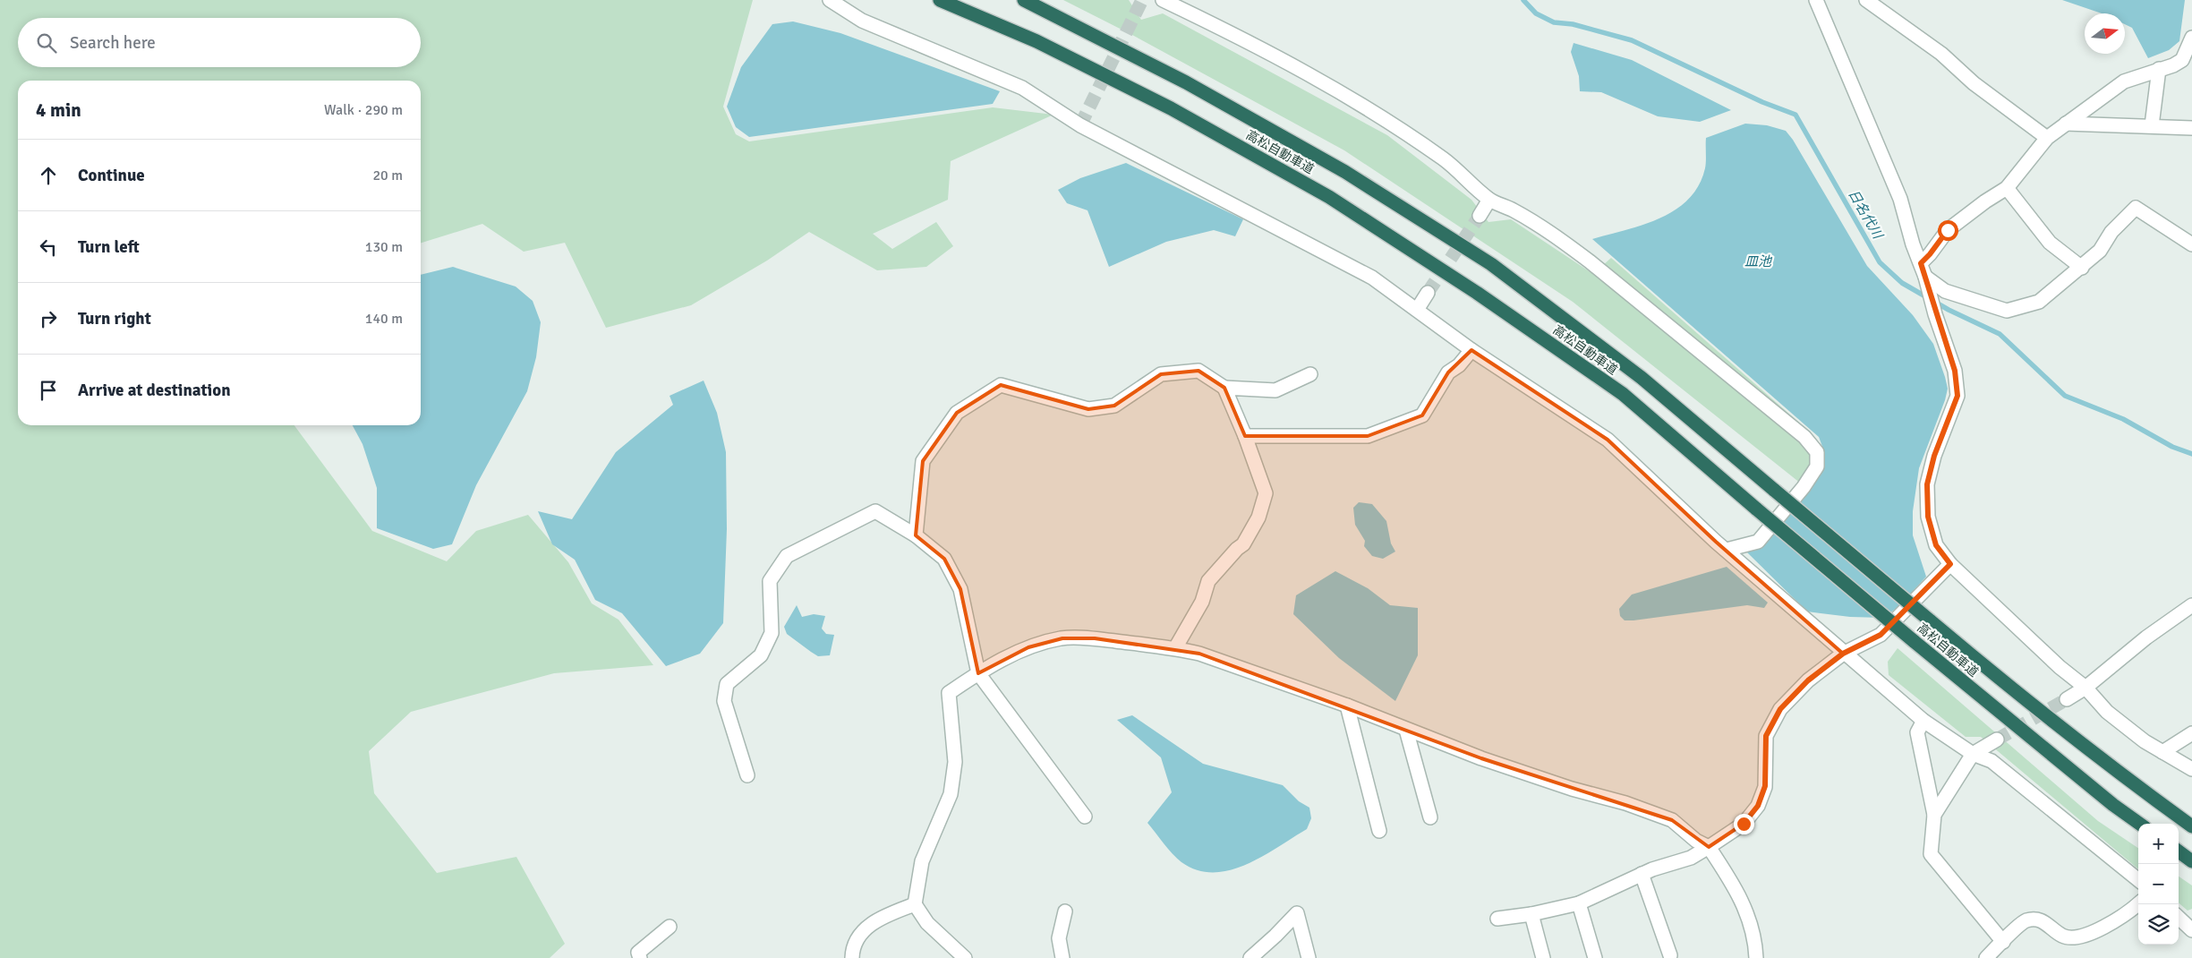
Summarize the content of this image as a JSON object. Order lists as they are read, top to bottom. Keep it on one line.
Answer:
{"streets":{"highway":["高松自動車道"]},"water":["日名代川","皿池"],"north":"right","page":{"search":"Search here","heading":["4 min","Walk · 290 m"],"list":[["Continue","20 m"],["Turn left","130 m"],["Turn right","140 m"],"Arrive at destination"],"map_buttons":["+","−"]}}
